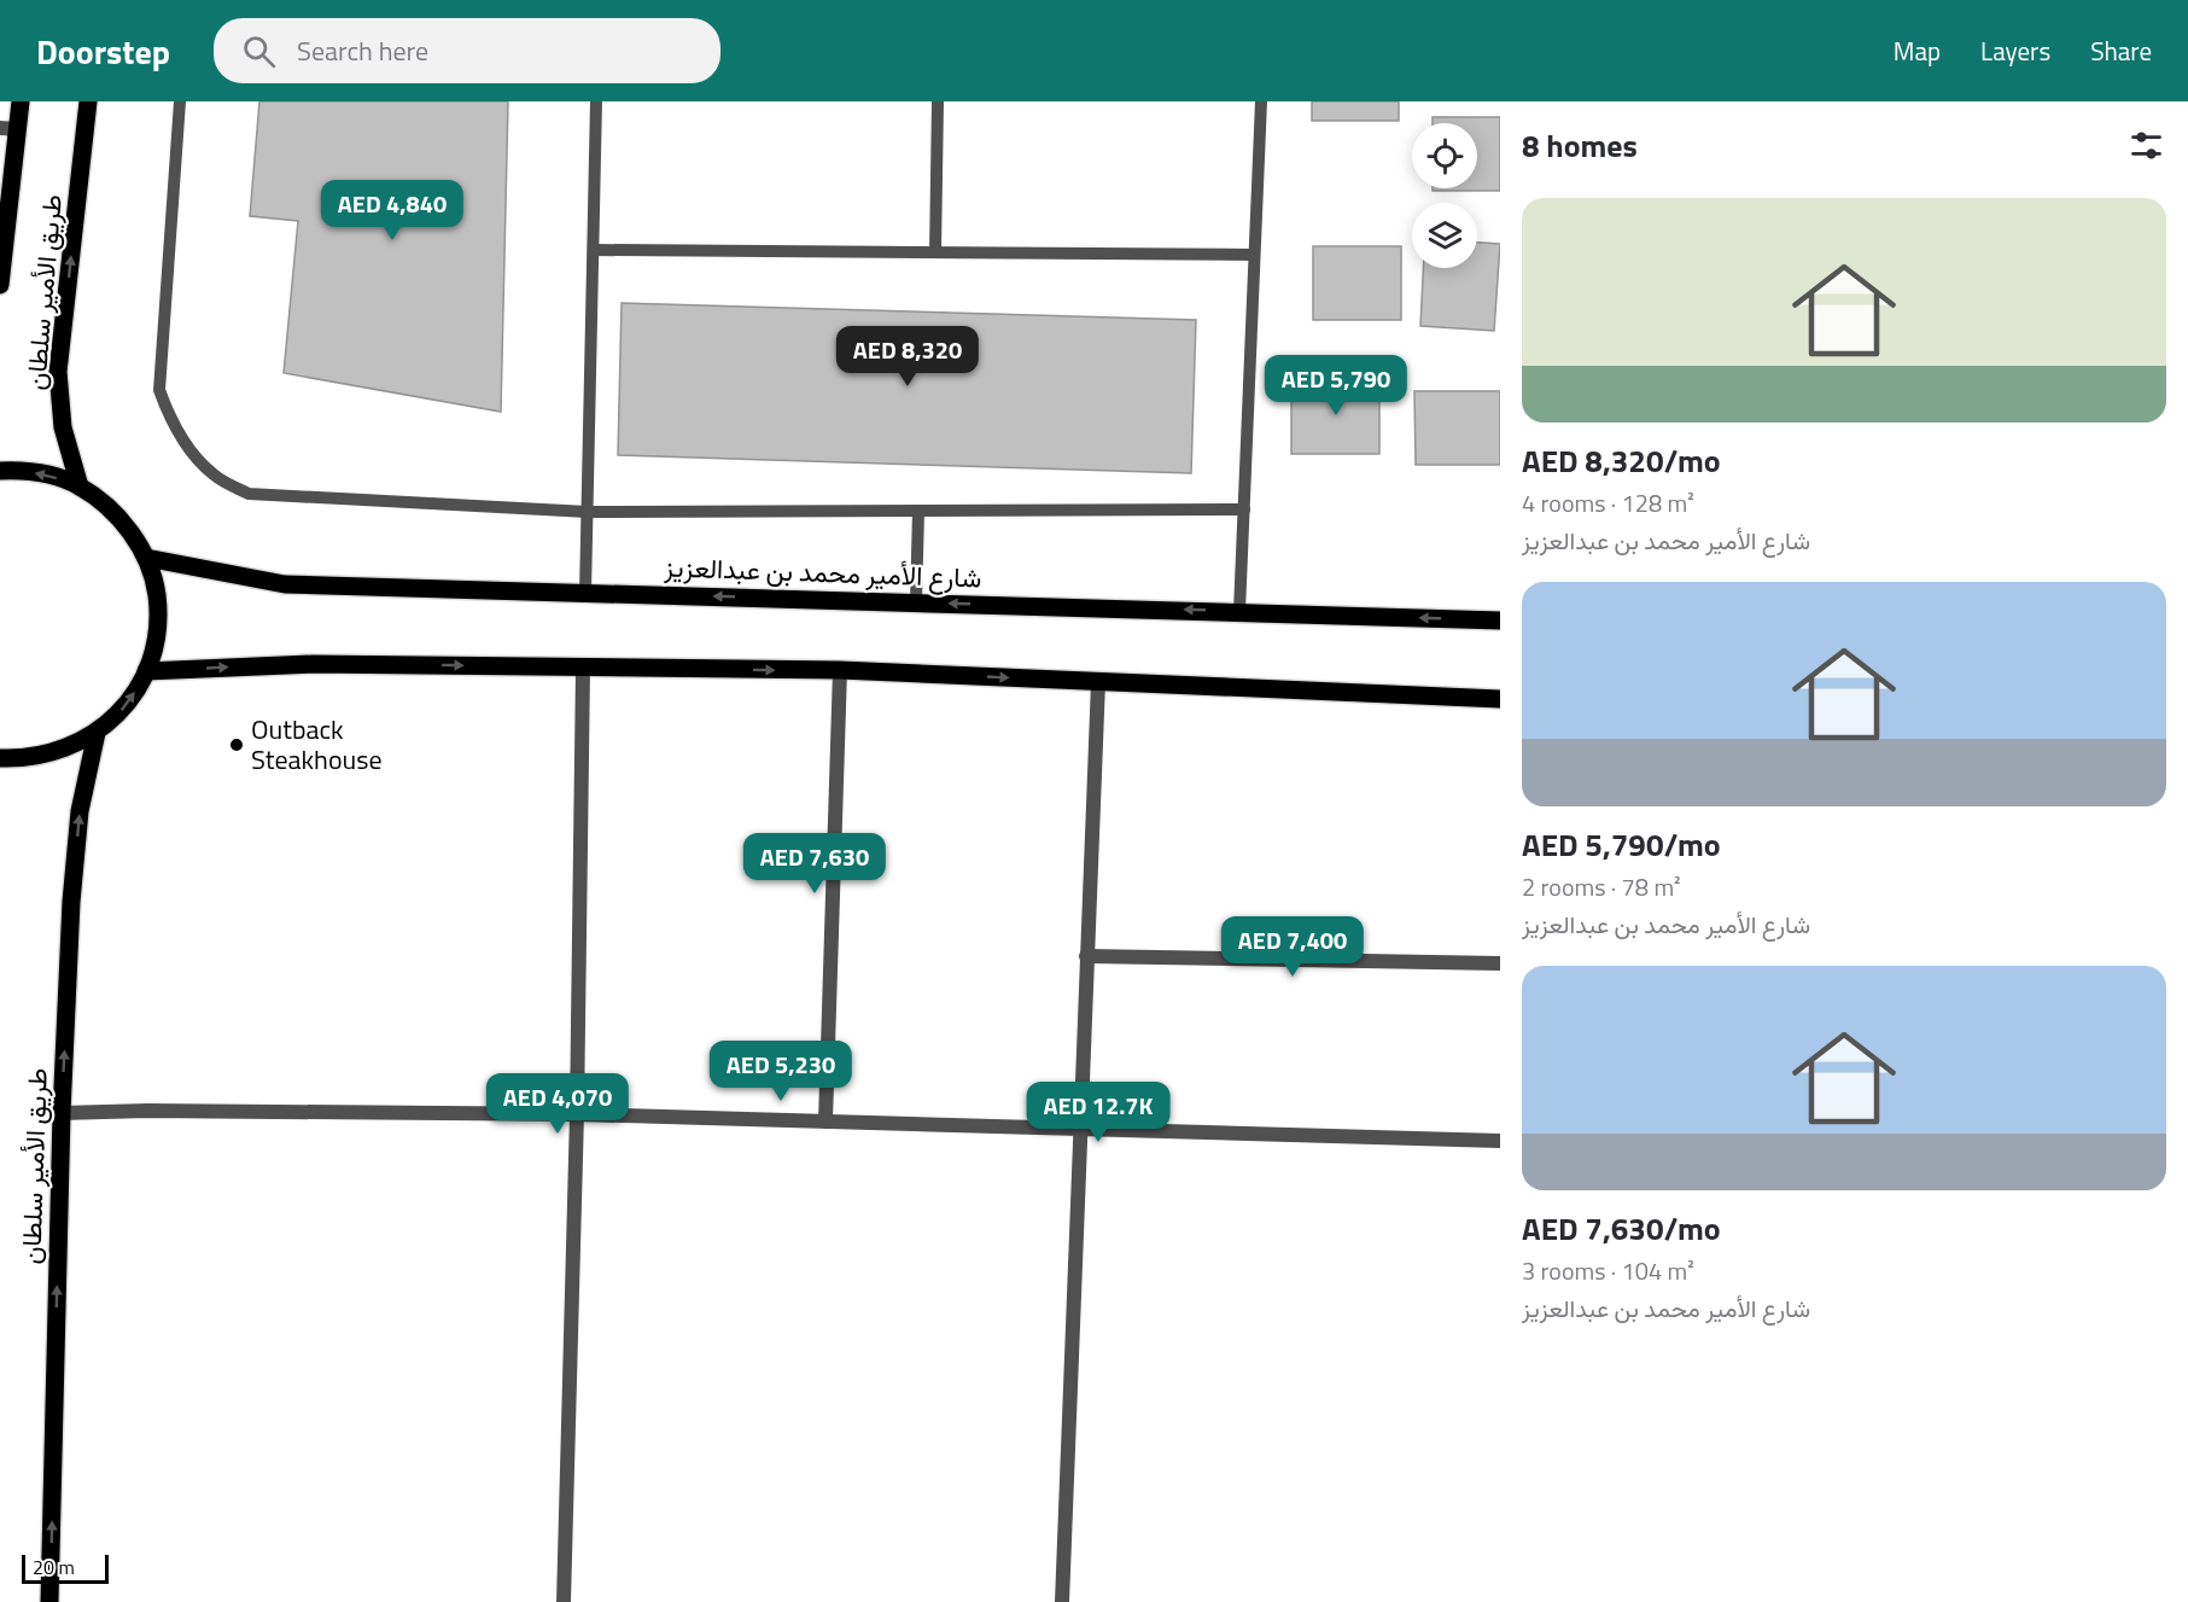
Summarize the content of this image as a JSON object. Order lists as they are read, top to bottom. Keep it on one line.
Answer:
{"streets":{"main road":["طريق الأمير سلطان","شارع الأمير محمد بن عبدالعزيز"]},"one_way":["طريق الأمير سلطان"],"places":["Outback Steakhouse"],"scale_bar":"20 m","page":{"header":"Doorstep","search":"Search here","nav":["Map","Layers","Share"],"heading":"8 homes","price":["AED 4,840","AED 8,320","AED 5,790","AED 7,630","AED 7,400","AED 5,230","AED 4,070","AED 12.7K"],"list":[{"name":"AED 8,320/mo","note":"4 rooms · 128 m² · شارع الأمير محمد بن عبدالعزيز"},{"name":"AED 5,790/mo","note":"2 rooms · 78 m² · شارع الأمير محمد بن عبدالعزيز"},{"name":"AED 7,630/mo","note":"3 rooms · 104 m² · شارع الأمير محمد بن عبدالعزيز"}],"scale":"20 m"}}
